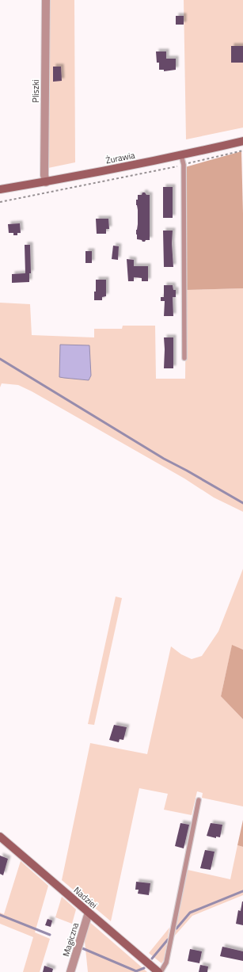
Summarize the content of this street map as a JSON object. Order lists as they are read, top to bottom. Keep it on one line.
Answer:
{"streets":{"main road":["Żurawia","Nadziei"],"street":["Pliszki","Magiczna"]},"crossings":[["Pliszki","Żurawia"],["Nadziei","Magiczna"]]}
